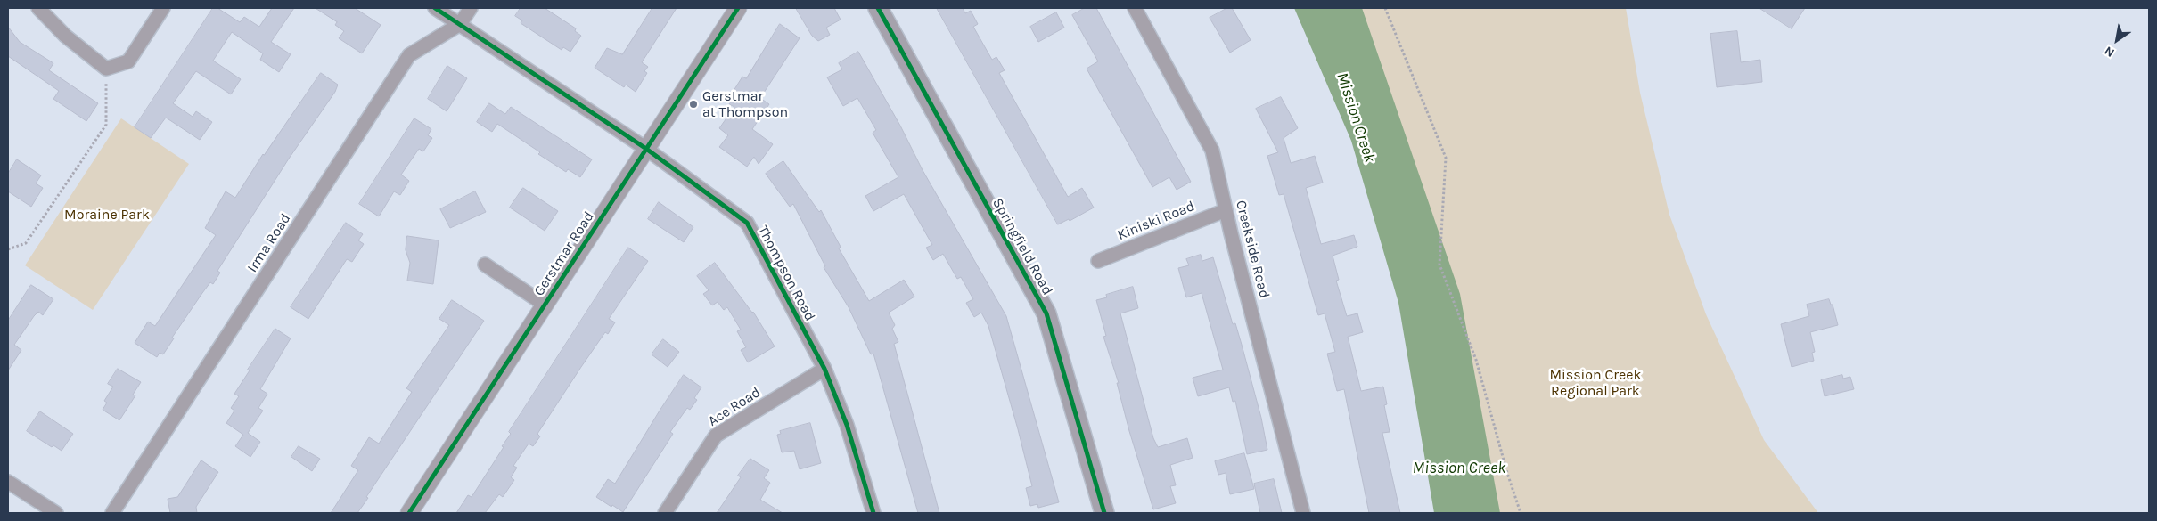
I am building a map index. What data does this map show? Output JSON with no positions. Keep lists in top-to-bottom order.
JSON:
{
  "streets": {
    "main road": ["Springfield Road"],
    "street": [
      "Kiniski Road",
      "Irma Road",
      "Creekside Road",
      "Gerstmar Road",
      "Thompson Road",
      "Ace Road"
    ]
  },
  "crossings": [
    ["Kiniski Road", "Creekside Road"],
    ["Irma Road", "Thompson Road"],
    ["Gerstmar Road", "Thompson Road"],
    ["Thompson Road", "Ace Road"]
  ],
  "water": ["Mission Creek"],
  "parks": ["Moraine Park", "Mission Creek Regional Park"],
  "places": ["Gerstmar at Thompson"],
  "north": "bottom left"
}
